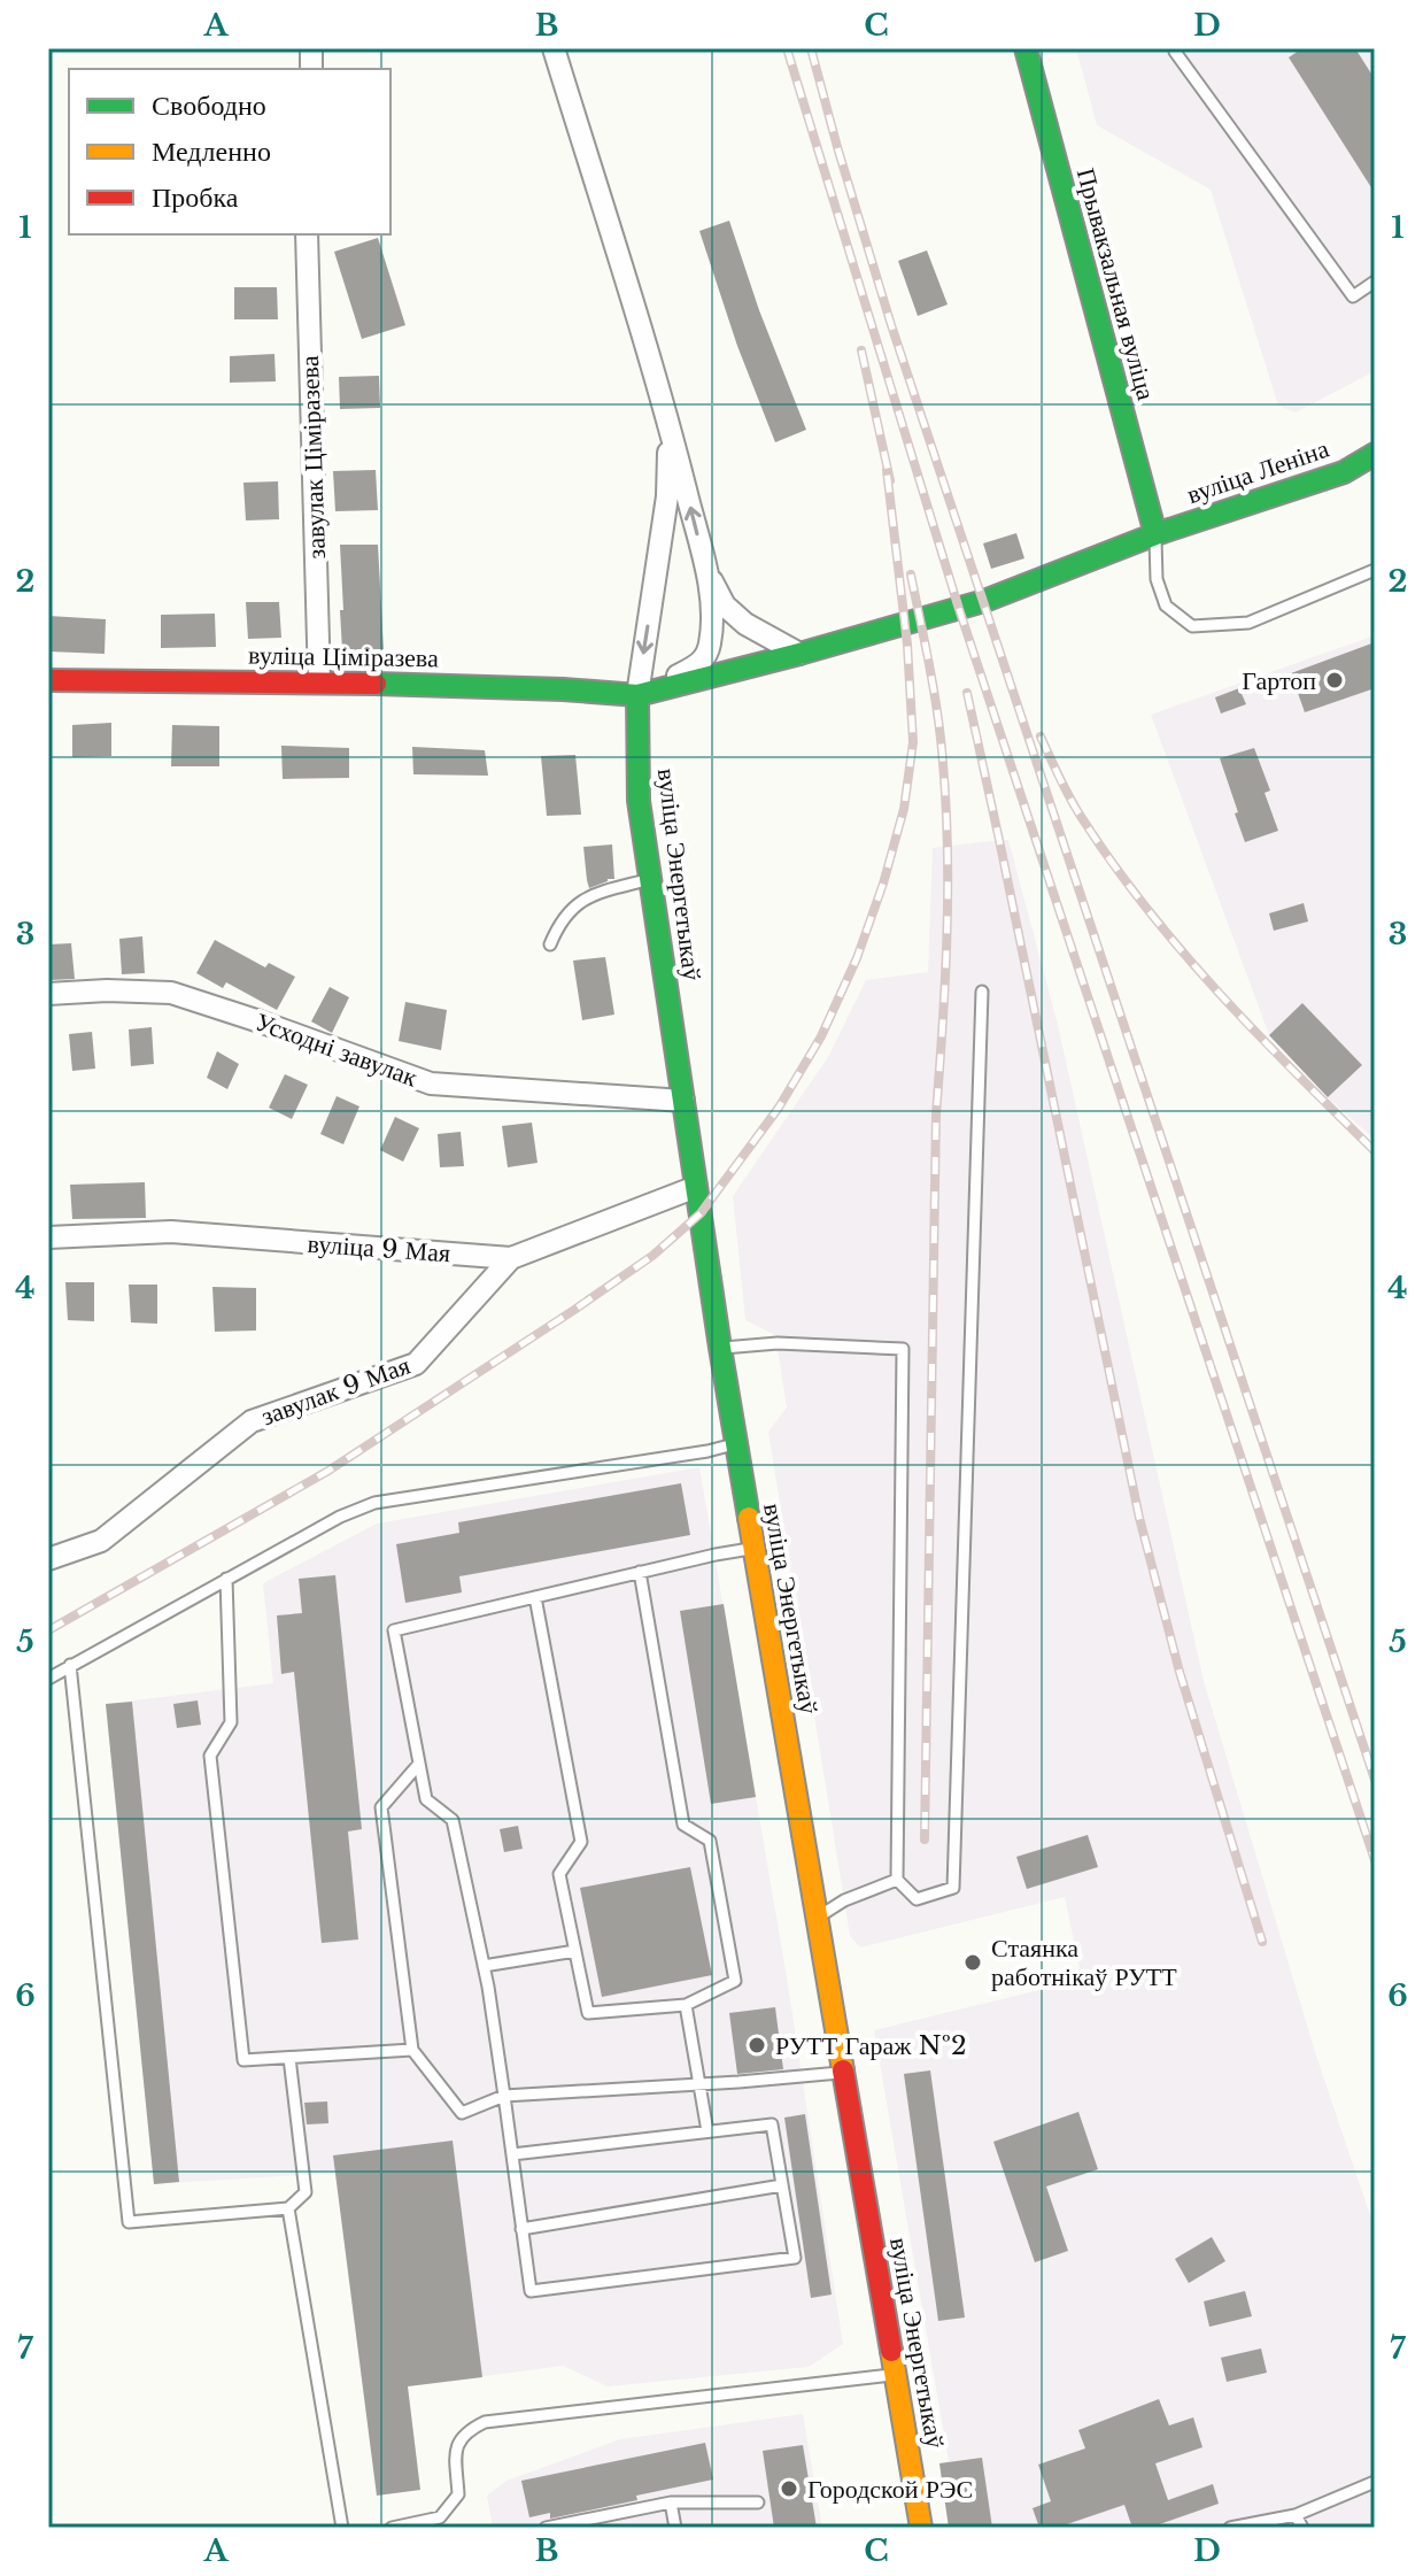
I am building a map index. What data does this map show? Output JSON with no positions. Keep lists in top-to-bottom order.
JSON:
{
  "streets": {
    "main road": [
      "Прывакзальная вуліца",
      "вуліца Леніна",
      "вуліца Ціміразева",
      "вуліца Энергетыкаў"
    ],
    "street": [
      "завулак Ціміразева",
      "Усходні завулак",
      "вуліца 9 Мая",
      "завулак 9 Мая"
    ]
  },
  "crossings": [
    ["Прывакзальная вуліца", "вуліца Леніна"],
    ["завулак Ціміразева", "вуліца Ціміразева"],
    ["вуліца Леніна", "вуліца Ціміразева"],
    ["вуліца Ціміразева", "вуліца Энергетыкаў"],
    ["вуліца Энергетыкаў", "Усходні завулак"],
    ["вуліца Энергетыкаў", "вуліца 9 Мая"],
    ["вуліца 9 Мая", "завулак 9 Мая"]
  ],
  "places": [
    "Гартоп",
    "Стаянка работнікаў РУТТ",
    "РУТТ Гараж №2",
    "Городской РЭС"
  ],
  "legend": ["Свободно", "Медленно", "Пробка"],
  "grid": {
    "columns": [
      "A",
      "B",
      "C",
      "D"
    ],
    "rows": [
      "1",
      "2",
      "3",
      "4",
      "5",
      "6",
      "7"
    ]
  }
}
